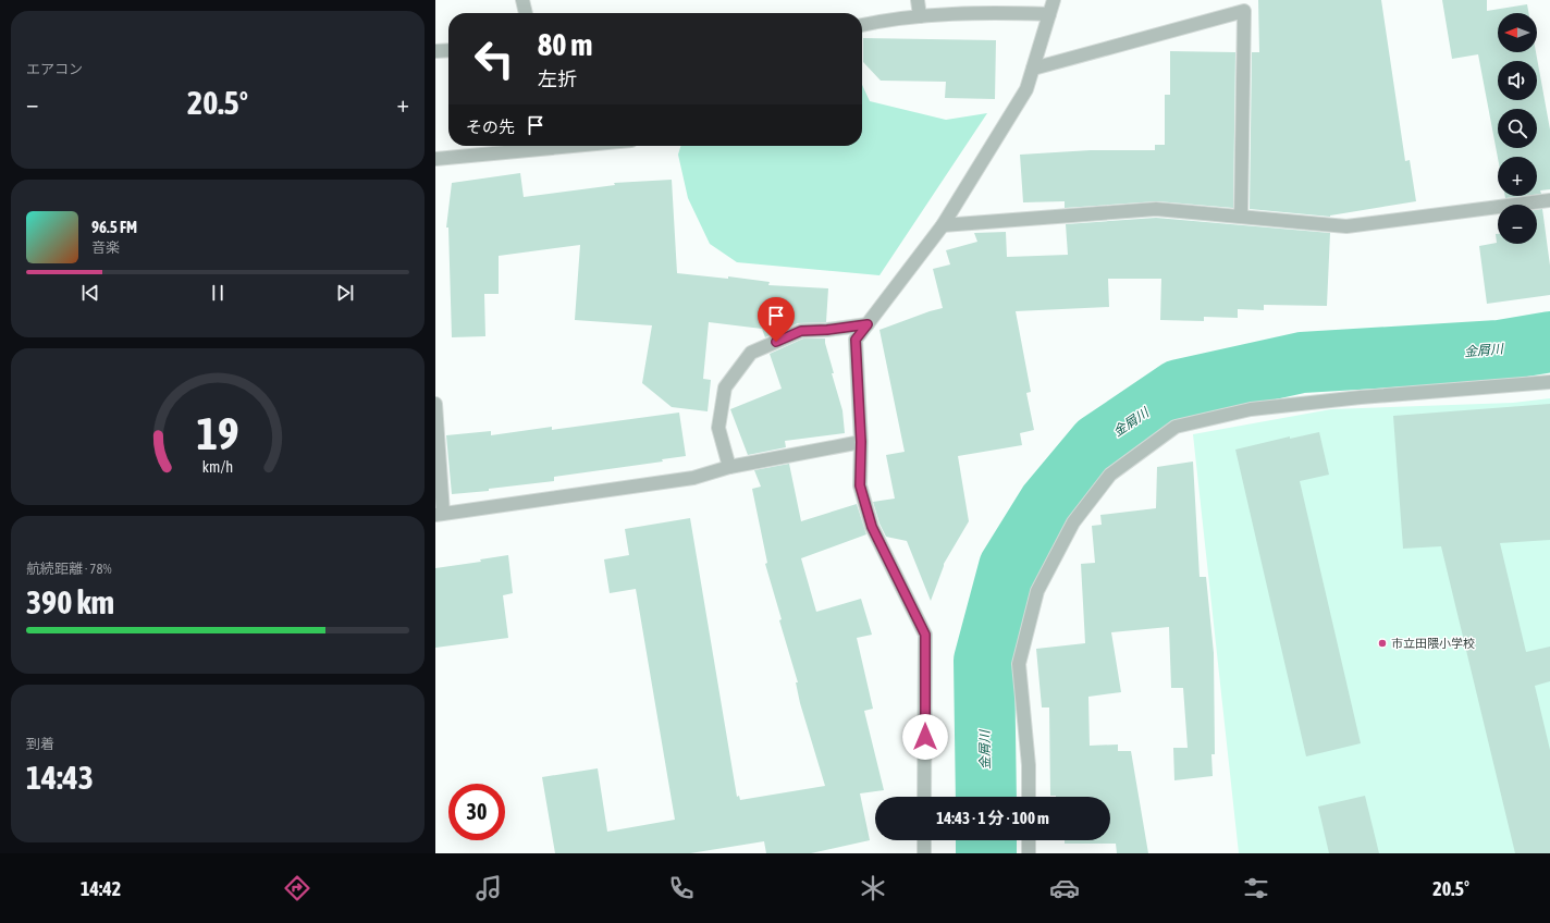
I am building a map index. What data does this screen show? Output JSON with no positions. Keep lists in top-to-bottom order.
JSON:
{
  "water": ["金屑川"],
  "places": ["市立田隈小学校"],
  "north": "left",
  "page": {
    "tile": [
      "エアコン",
      ["航続距離 · 78%", "390 km"],
      ["到着", "14:43"]
    ],
    "map_buttons": ["+", "−"],
    "turn": ["80 m", "左折"],
    "heat": ["−", "20.5°", "+"],
    "then": "その先",
    "song": ["96.5 FM", "音楽"],
    "limit": "30",
    "trip": "14:43 · 1 分 · 100 m",
    "tabs": ["14:42", "20.5°"],
    "gauge": ["19", "km/h"]
  }
}
